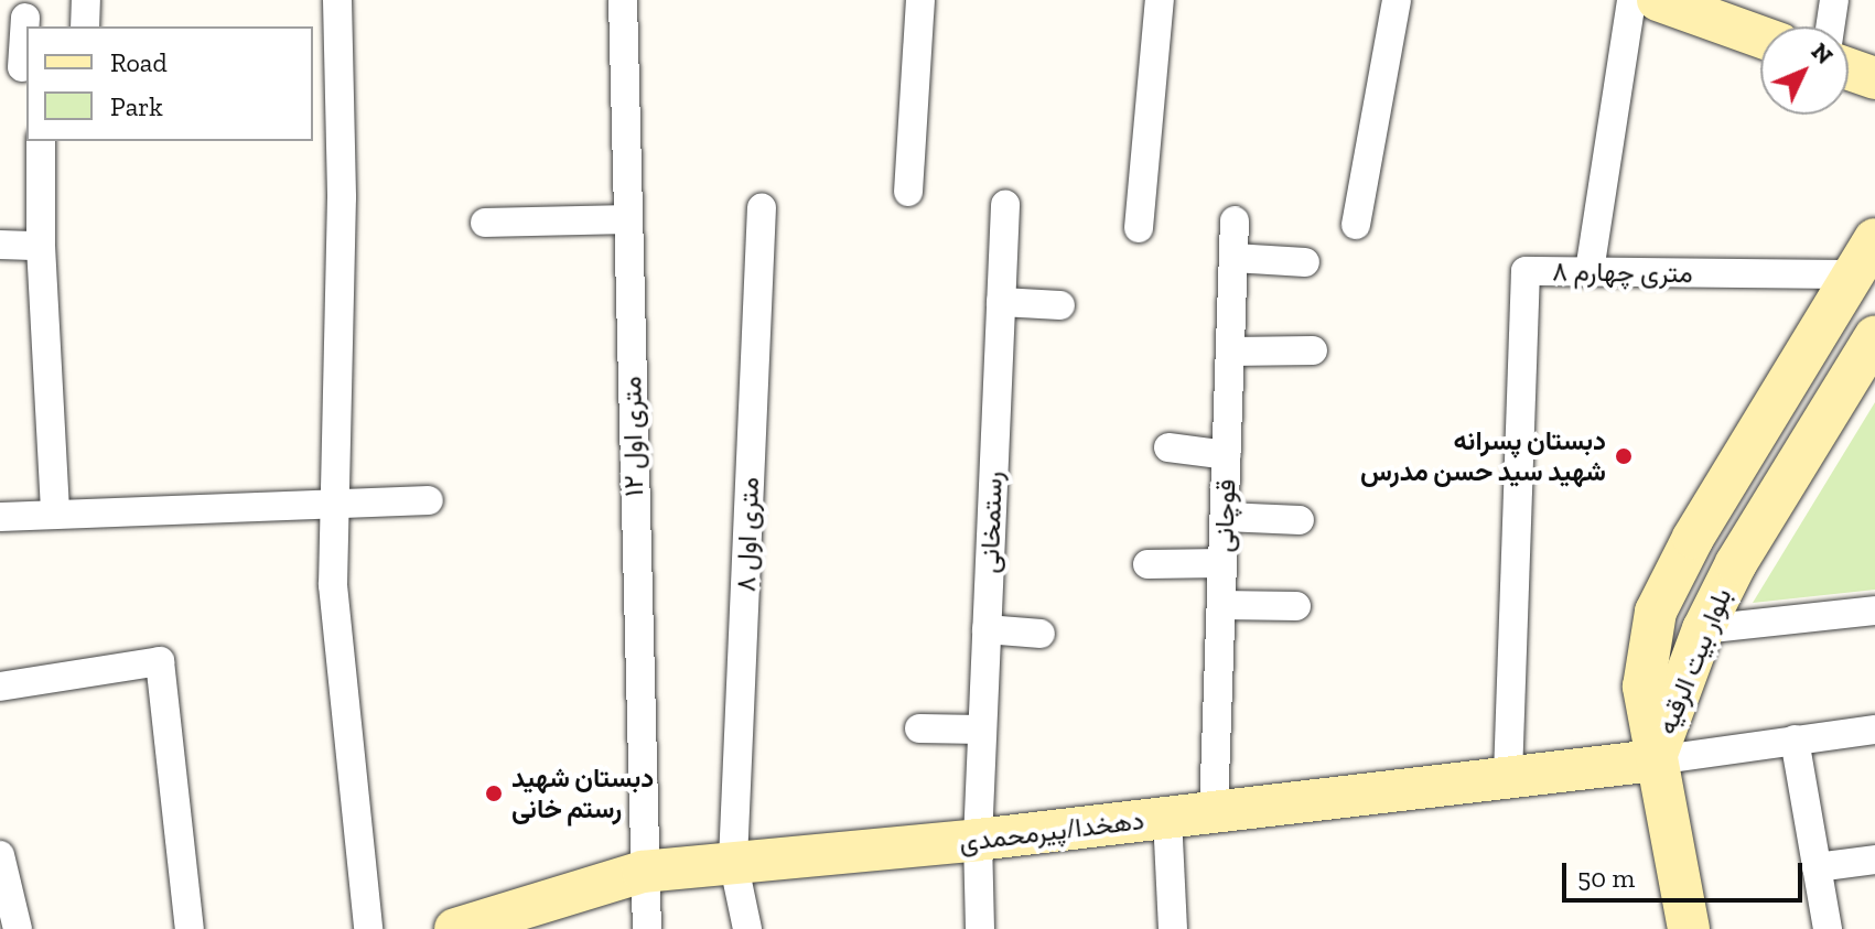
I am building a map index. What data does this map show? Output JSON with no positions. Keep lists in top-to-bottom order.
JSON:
{
  "streets": {
    "main road": ["بلوار بیت الرقیه", "دهخدا/پیرمحمدی"],
    "street": [
      "۸ متری چهارم",
      "۱۲ متری اول",
      "قوچانی",
      "رستمخانی",
      "۸ متری اول"
    ]
  },
  "crossings": [
    ["۸ متری چهارم", "بلوار بیت الرقیه"],
    ["۸ متری چهارم", "دهخدا/پیرمحمدی"],
    ["۱۲ متری اول", "دهخدا/پیرمحمدی"],
    ["قوچانی", "دهخدا/پیرمحمدی"],
    ["رستمخانی", "دهخدا/پیرمحمدی"],
    ["۸ متری اول", "دهخدا/پیرمحمدی"],
    ["بلوار بیت الرقیه", "دهخدا/پیرمحمدی"]
  ],
  "places": ["دبستان پسرانه شهید سید حسن مدرس", "دبستان شهید رستم خانی"],
  "legend": ["Road", "Park"],
  "scale_bar": "50 m",
  "north": "top right"
}
